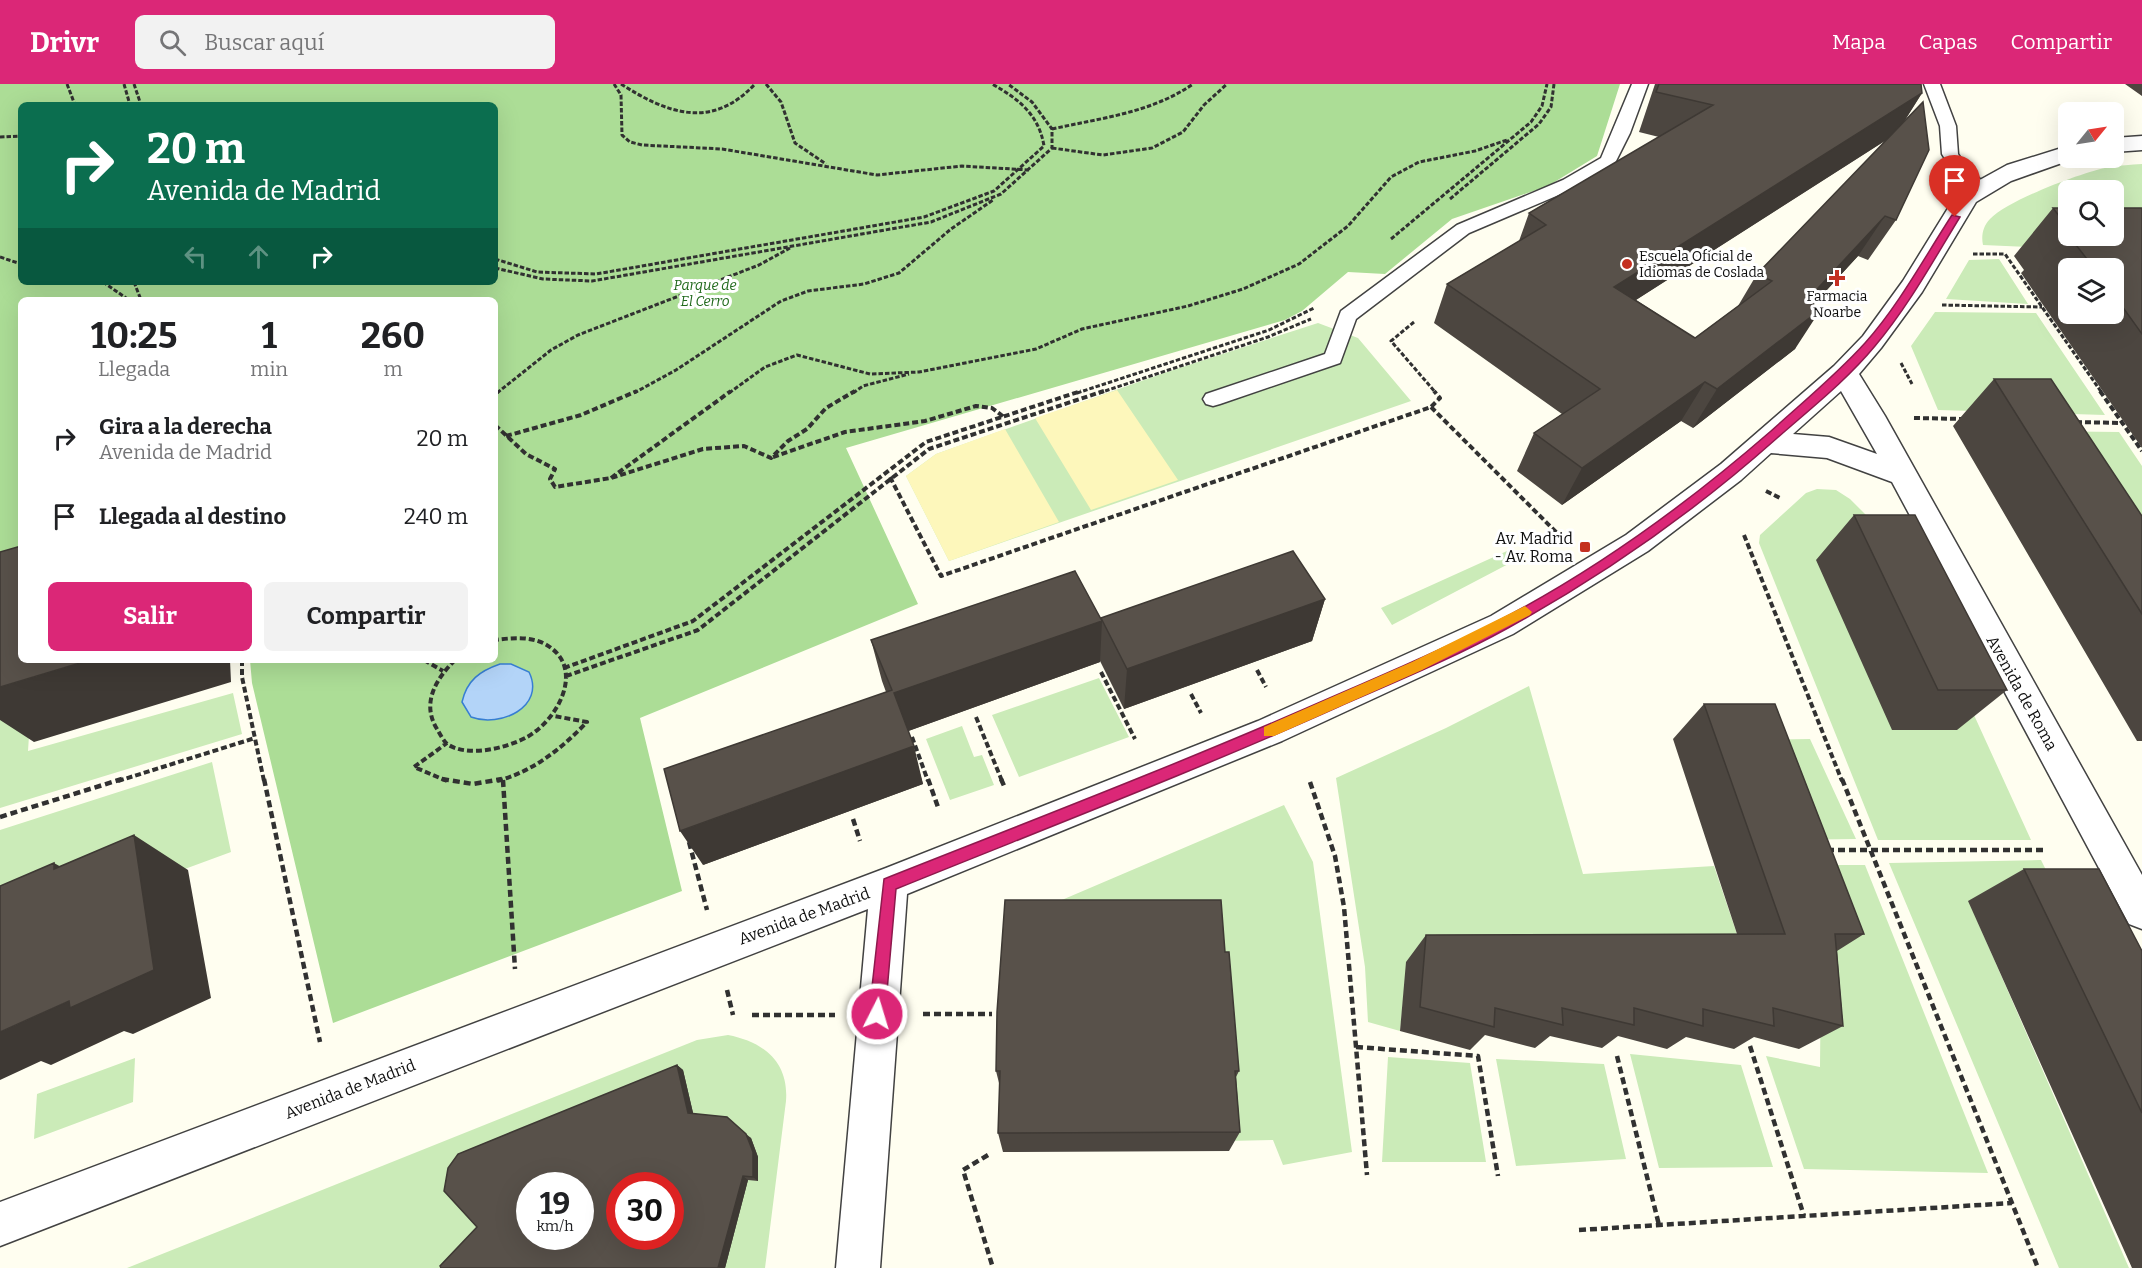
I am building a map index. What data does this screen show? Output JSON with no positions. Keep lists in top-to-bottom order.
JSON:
{
  "streets": {
    "street": ["Avenida de Roma", "Avenida de Madrid"]
  },
  "crossings": [
    ["Avenida de Roma", "Avenida de Madrid"]
  ],
  "parks": ["Parque de El Cerro"],
  "places": {
    "other": ["Escuela Oficial de Idiomas de Coslada"],
    "health": ["Farmacia Noarbe"],
    "transit": ["Av. Madrid - Av. Roma"]
  },
  "north": "top right",
  "page": {
    "header": "Drivr",
    "search": "Buscar aquí",
    "nav": ["Mapa", "Capas", "Compartir"],
    "turn": ["20 m", "Avenida de Madrid"],
    "eta": [
      "10:25",
      "Llegada",
      "1",
      "min",
      "260",
      "m"
    ],
    "list": [
      {
        "name": "Gira a la derecha",
        "note": "Avenida de Madrid",
        "value": "20 m"
      },
      {
        "name": "Llegada al destino",
        "value": "240 m"
      }
    ],
    "buttons": ["Salir", "Compartir"],
    "speed": "19 km/h",
    "limit": "30"
  }
}
